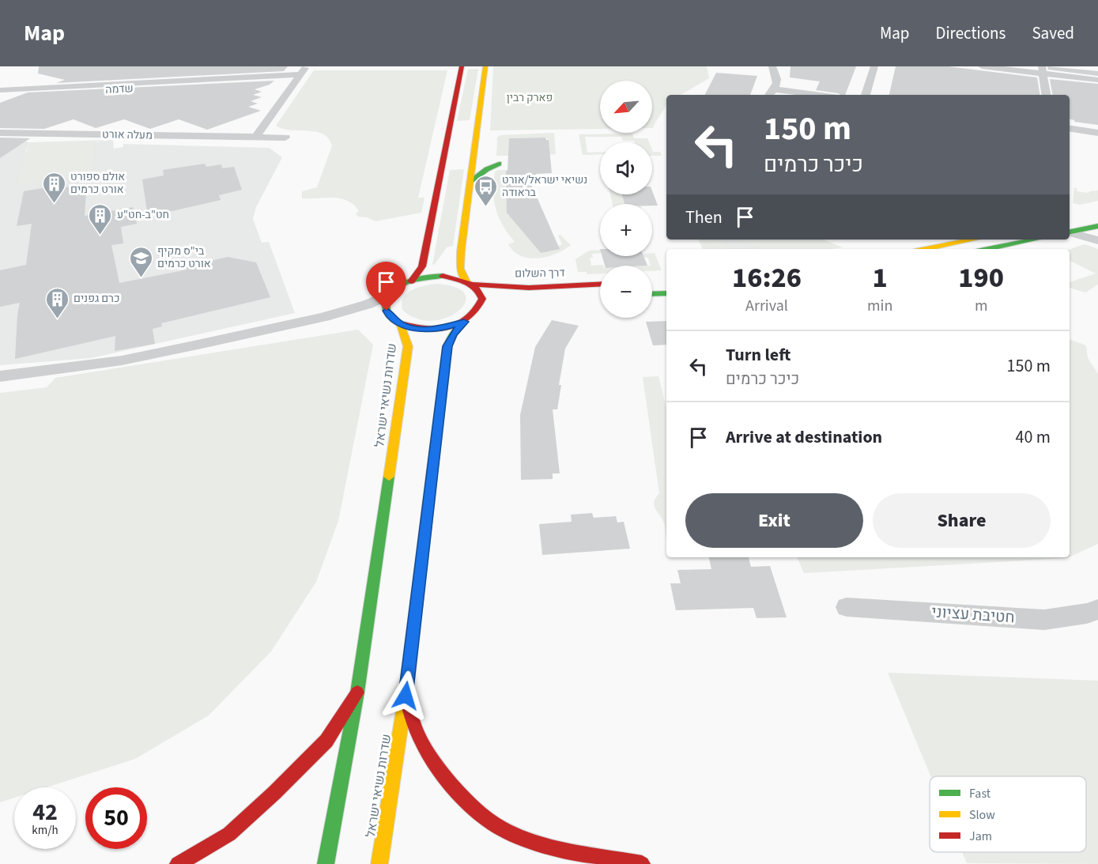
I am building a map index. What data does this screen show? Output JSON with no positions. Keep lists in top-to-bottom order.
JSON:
{
  "streets": {
    "main road": ["דרך השלום", "שדרות נשיאי ישראל"],
    "street": ["שדמה", "מעלה אורט", "חטיבת עציוני"]
  },
  "parks": ["פארק רבין"],
  "places": {
    "building": ["אולם ספורט אורט כרמים", "חט\"ב-חט\"ע", "כרם גפנים"],
    "bus stop": ["נשיאי ישראל/אורט בראודה"],
    "school or university": ["בי\"ס מקיף אורט כרמים"]
  },
  "legend": ["Fast", "Slow", "Jam"],
  "north": "bottom left",
  "page": {
    "header": "Map",
    "nav": ["Map", "Directions", "Saved"],
    "map_buttons": ["+", "−"],
    "turn": ["150 m", "כיכר כרמים"],
    "then": "Then",
    "eta": [
      "16:26",
      "Arrival",
      "1",
      "min",
      "190",
      "m"
    ],
    "list": [
      {
        "name": "Turn left",
        "note": "כיכר כרמים",
        "value": "150 m"
      },
      {
        "name": "Arrive at destination",
        "value": "40 m"
      }
    ],
    "buttons": ["Exit", "Share"],
    "speed": "42 km/h",
    "limit": "50"
  }
}
